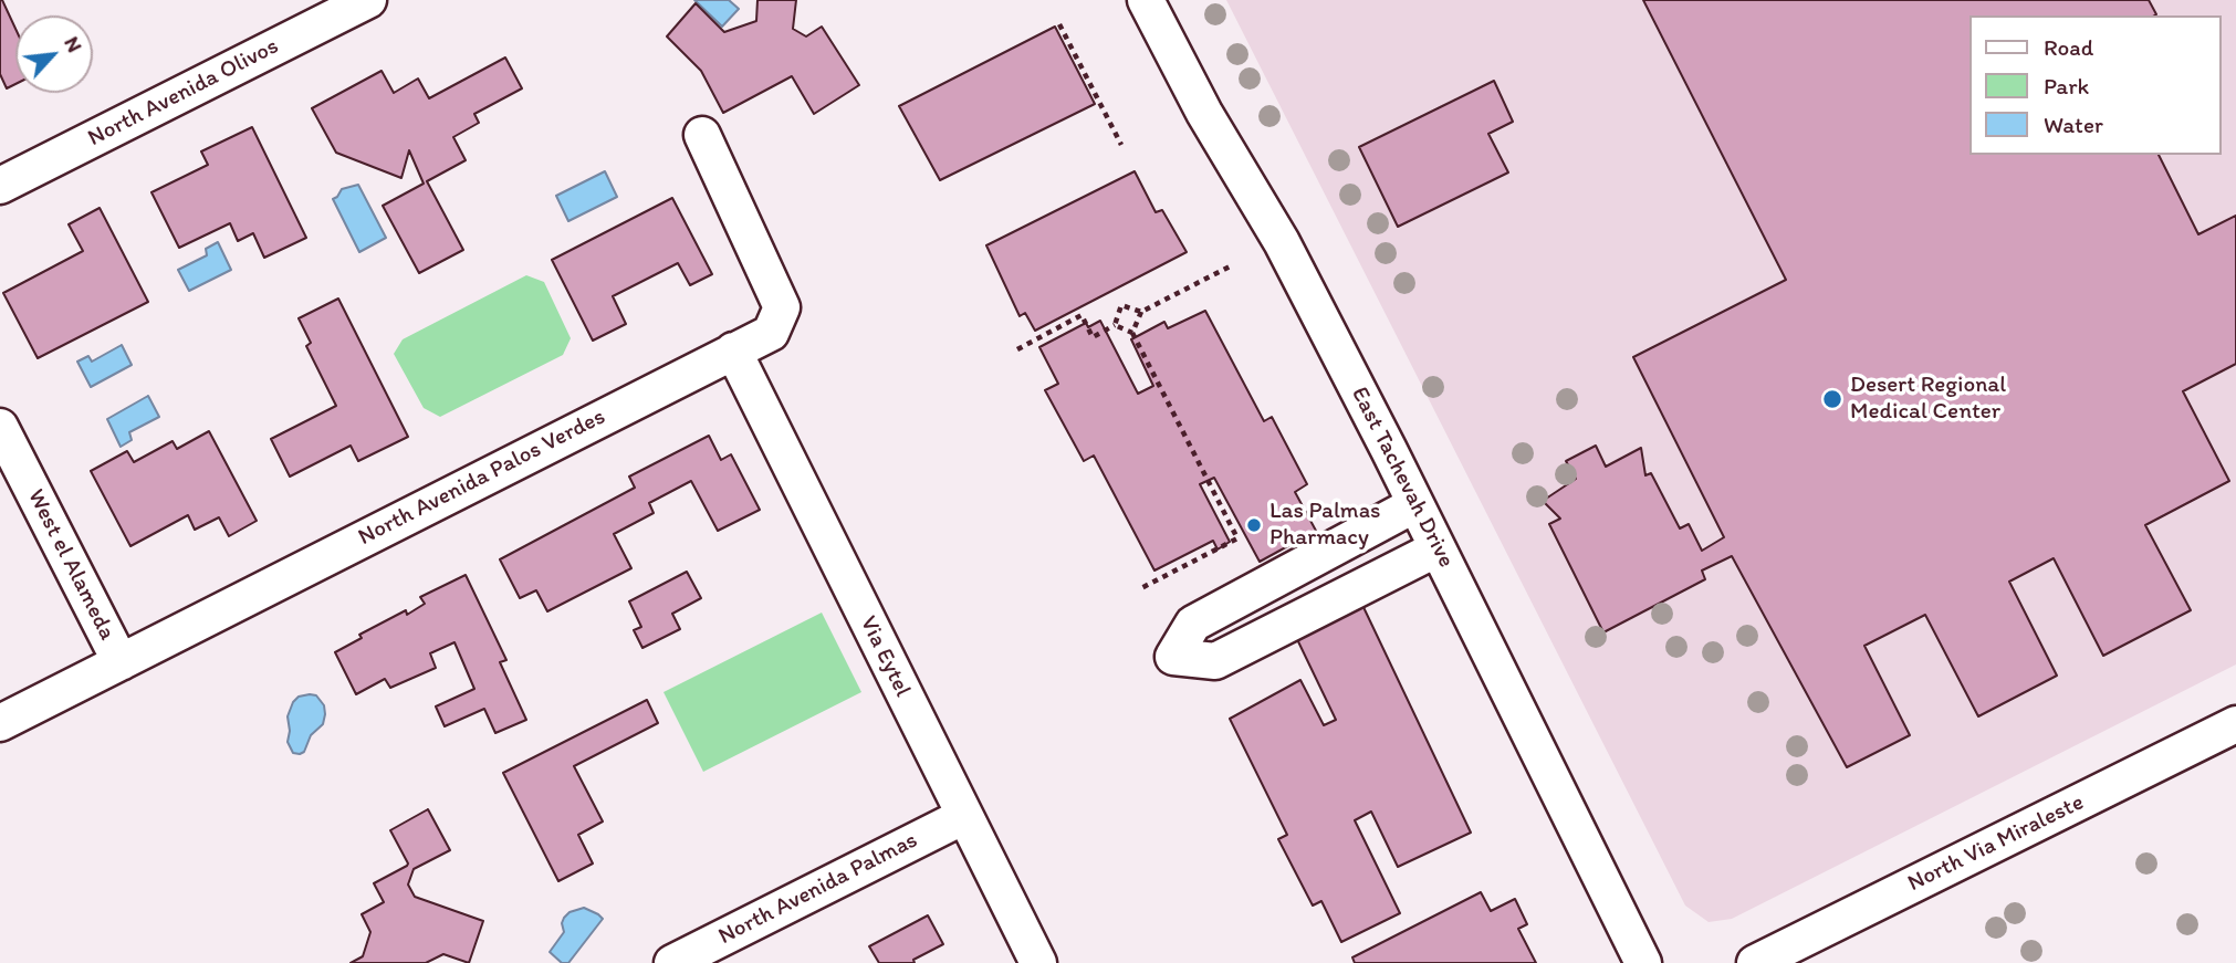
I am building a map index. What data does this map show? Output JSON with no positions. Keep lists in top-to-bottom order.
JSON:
{
  "streets": {
    "street": [
      "North Avenida Olivos",
      "North Avenida Palos Verdes",
      "East Tachevah Drive",
      "West el Alameda",
      "Via Eytel",
      "North Via Miraleste",
      "North Avenida Palmas"
    ]
  },
  "crossings": [
    ["North Avenida Palos Verdes", "West el Alameda"],
    ["North Avenida Palos Verdes", "Via Eytel"],
    ["Via Eytel", "North Avenida Palmas"]
  ],
  "places": ["Desert Regional Medical Center", "Las Palmas Pharmacy"],
  "legend": ["Road", "Park", "Water"],
  "north": "top right"
}
